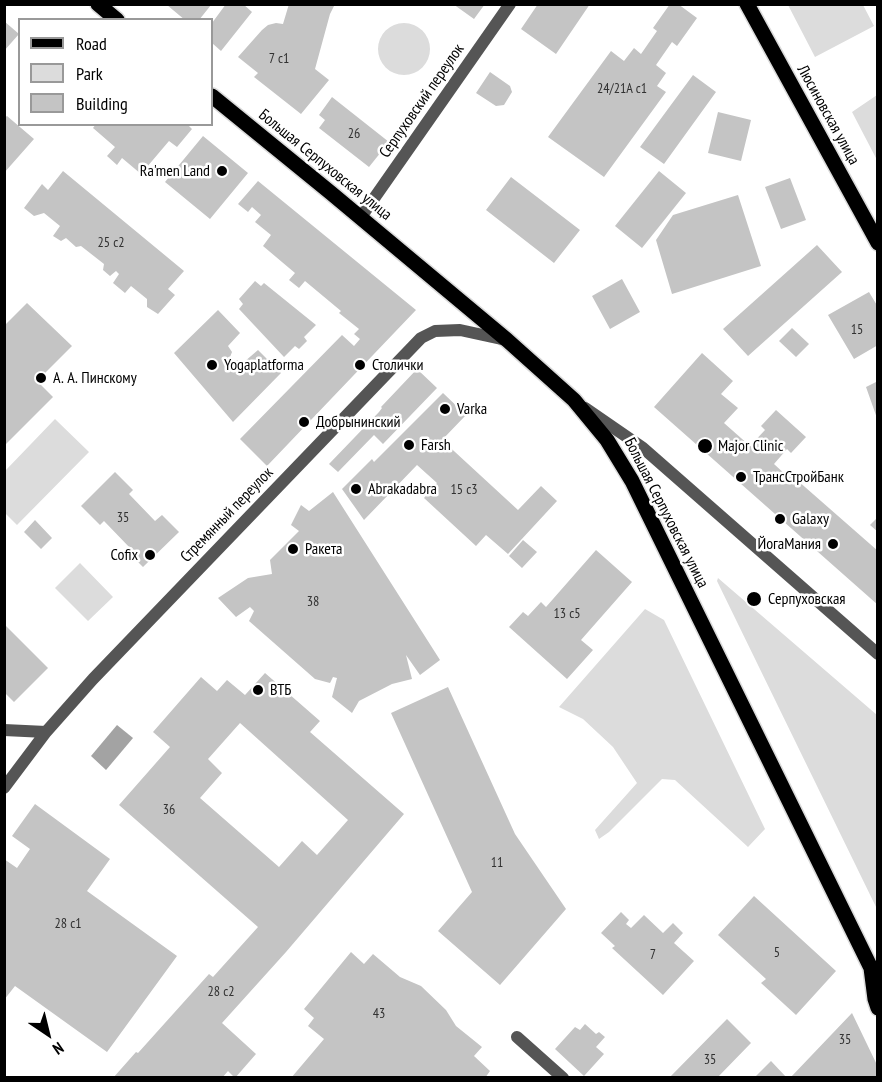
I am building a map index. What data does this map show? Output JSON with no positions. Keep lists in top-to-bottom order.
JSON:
{
  "streets": {
    "main road": ["Люсиновская улица", "Большая Серпуховская улица"],
    "street": ["Серпуховский переулок", "Стремянный переулок"]
  },
  "crossings": [
    ["Серпуховский переулок", "Большая Серпуховская улица"],
    ["Большая Серпуховская улица", "Стремянный переулок"]
  ],
  "places": [
    "Ra'men Land",
    "Yogaplatforma",
    "Столички",
    "А. А. Пинскому",
    "Varka",
    "Добрынинский",
    "Farsh",
    "Major Clinic",
    "ТрансСтройБанк",
    "Abrakadabra",
    "Galaxy",
    "ЙогаМания",
    "Ракета",
    "Cofix",
    "Серпуховская",
    "ВТБ"
  ],
  "house_numbers": [
    "7 с1",
    "24/21А с1",
    "26",
    "25 с2",
    "15",
    "15 с3",
    "35",
    "38",
    "13 с5",
    "36",
    "11",
    "28 с1",
    "5",
    "7",
    "28 с2",
    "43",
    "35",
    "35"
  ],
  "legend": ["Road", "Park", "Building"],
  "north": "bottom right"
}
